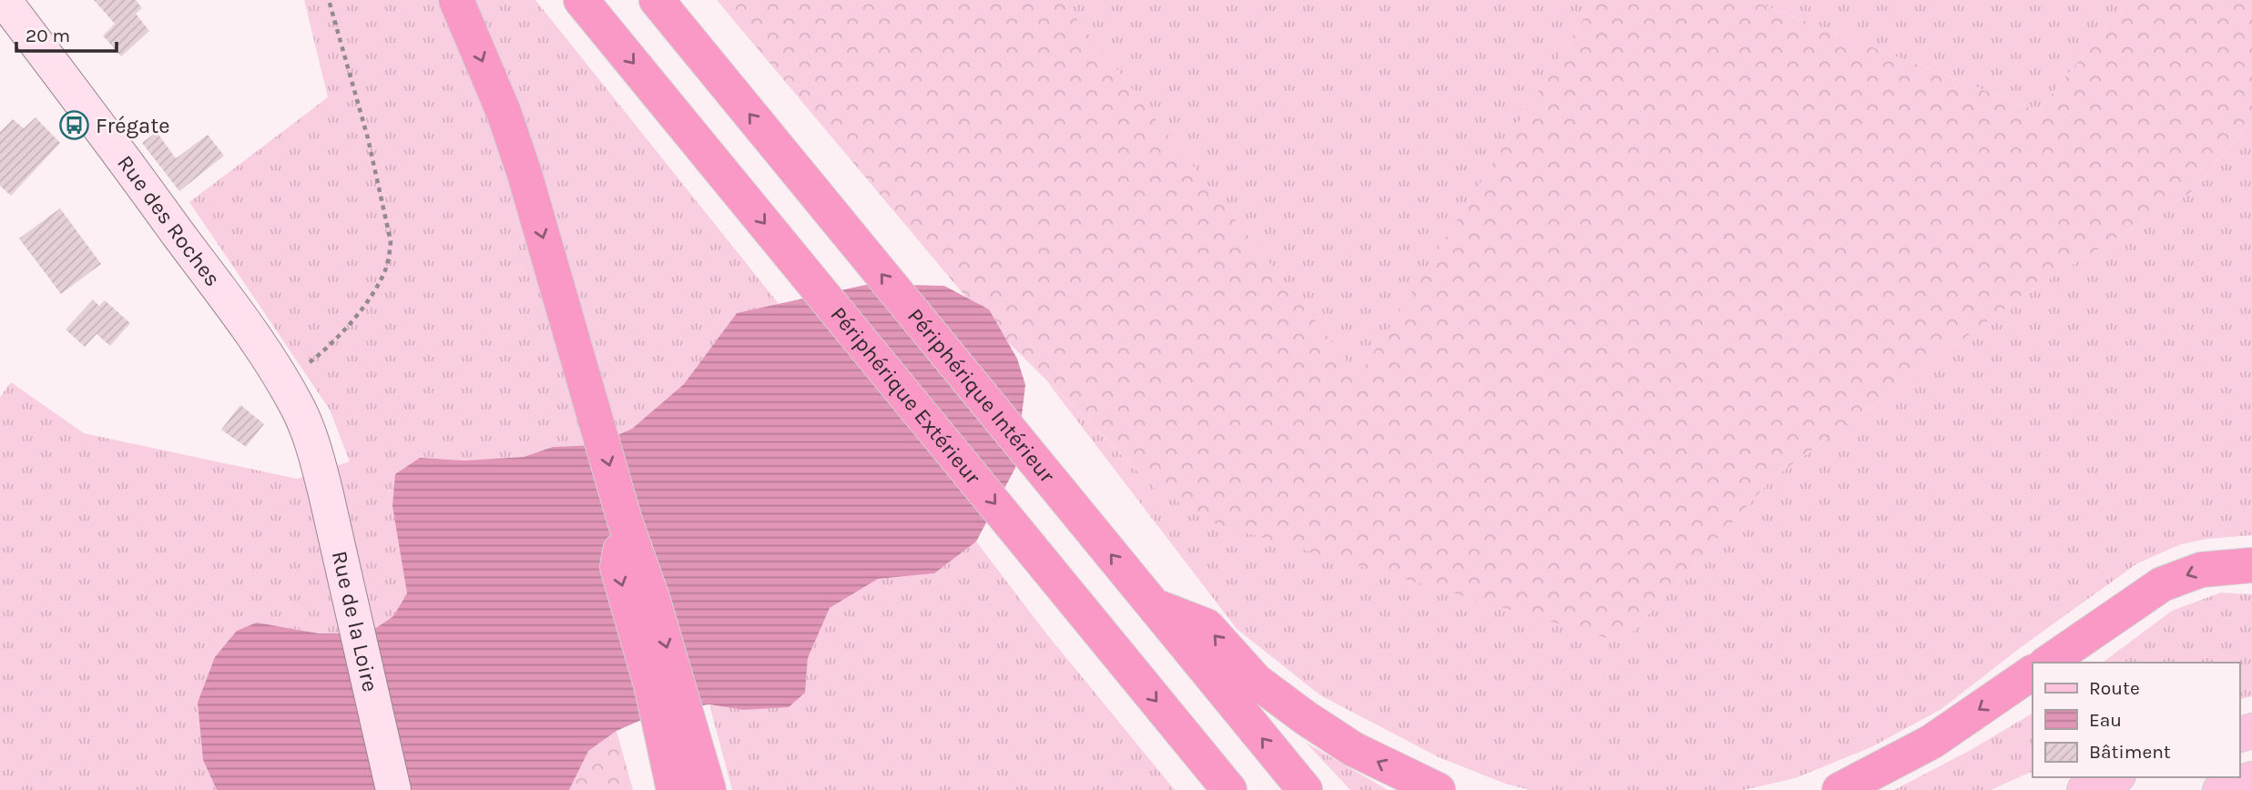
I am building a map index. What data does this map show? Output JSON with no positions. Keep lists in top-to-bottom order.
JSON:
{
  "streets": {
    "highway": ["Périphérique Extérieur", "Périphérique Intérieur"],
    "street": ["Rue des Roches", "Rue de la Loire"]
  },
  "crossings": [
    ["Rue des Roches", "Rue de la Loire"]
  ],
  "places": {
    "bus stop": ["Frégate"]
  },
  "legend": ["Route", "Eau", "Bâtiment"],
  "scale_bar": "20 m"
}
